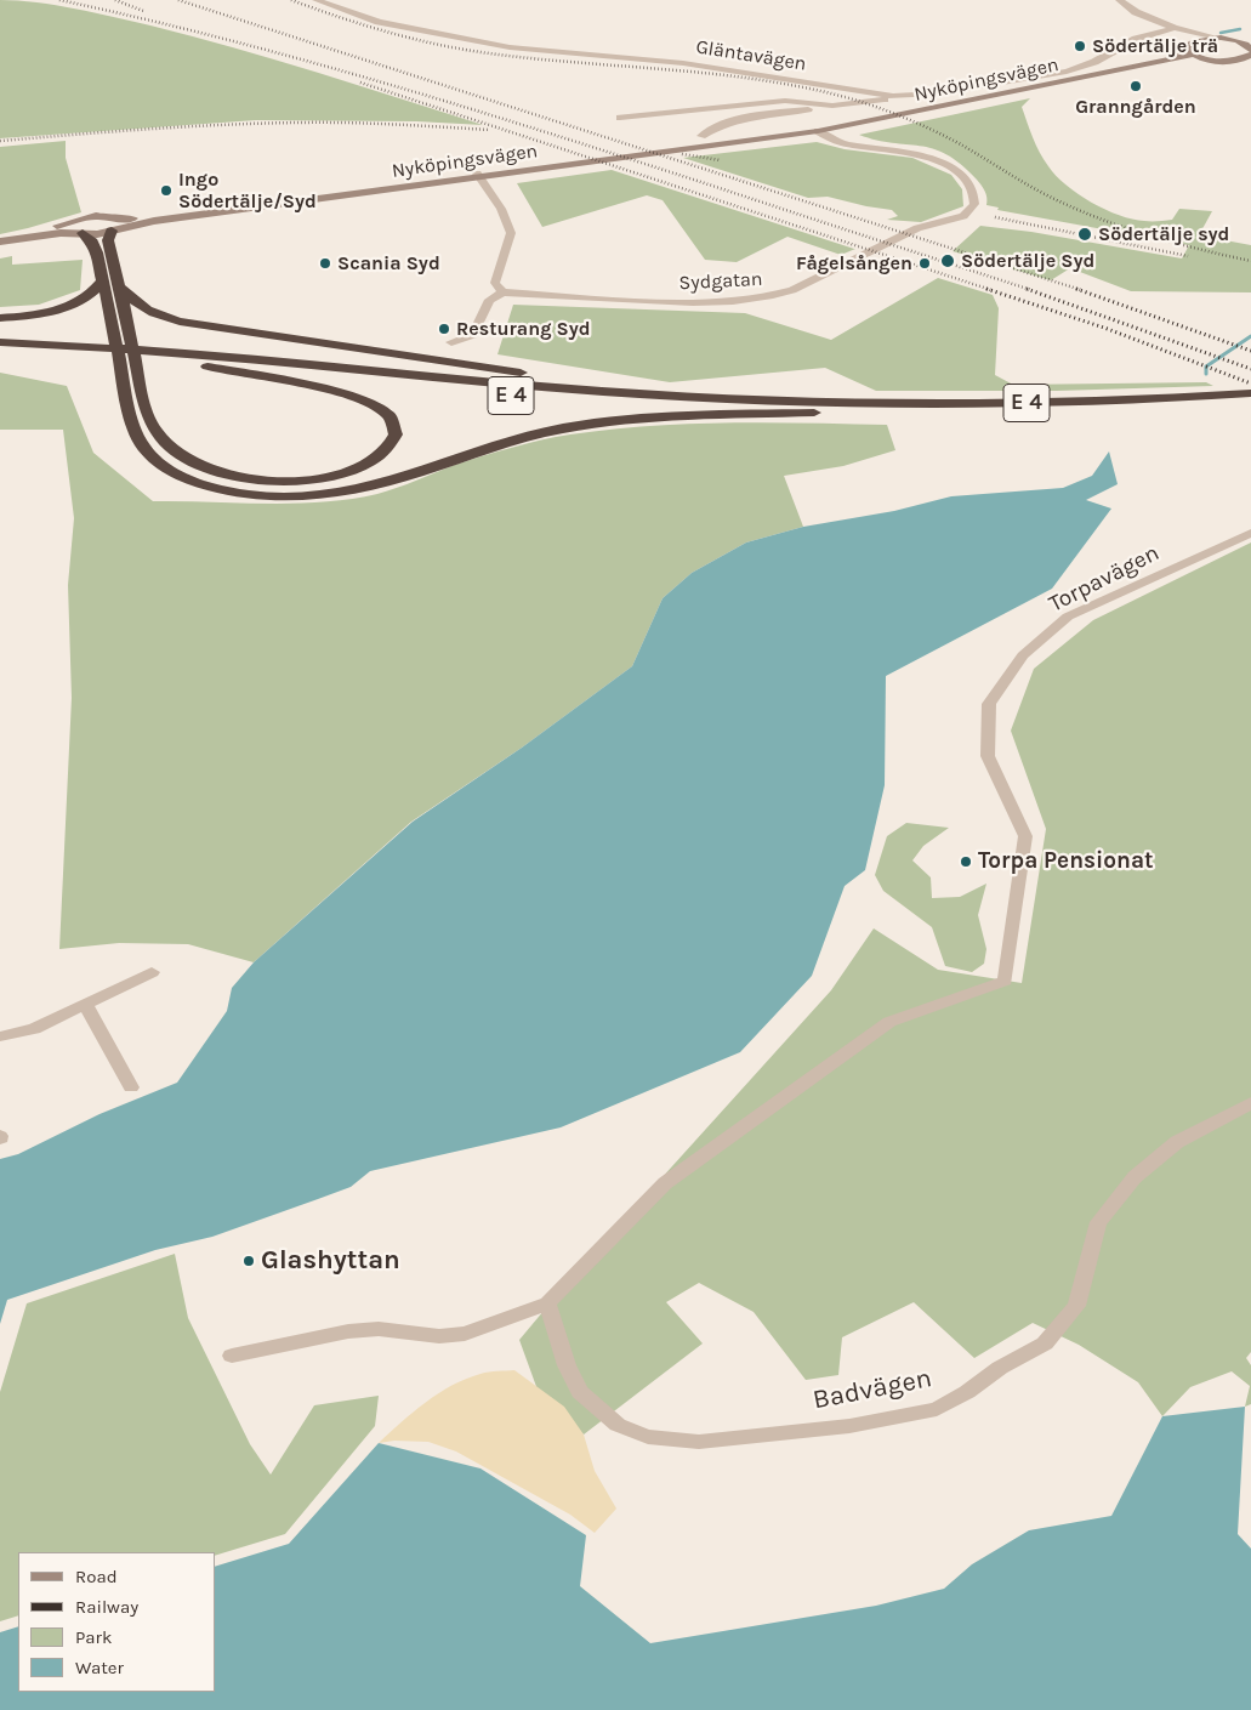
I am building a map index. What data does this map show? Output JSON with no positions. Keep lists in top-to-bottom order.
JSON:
{
  "streets": {
    "highway": ["E 4"],
    "main road": ["Nyköpingsvägen"],
    "street": [
      "Gläntavägen",
      "Sydgatan",
      "Torpavägen",
      "Badvägen"
    ]
  },
  "crossings": [
    ["Nyköpingsvägen", "Sydgatan"],
    ["Torpavägen", "Badvägen"]
  ],
  "places": [
    "Södertälje trä",
    "Granngården",
    "Ingo Södertälje/Syd",
    "Södertälje syd",
    "Södertälje Syd",
    "Scania Syd",
    "Fågelsången",
    "Resturang Syd",
    "Torpa Pensionat",
    "Glashyttan"
  ],
  "legend": [
    "Road",
    "Railway",
    "Park",
    "Water"
  ]
}
